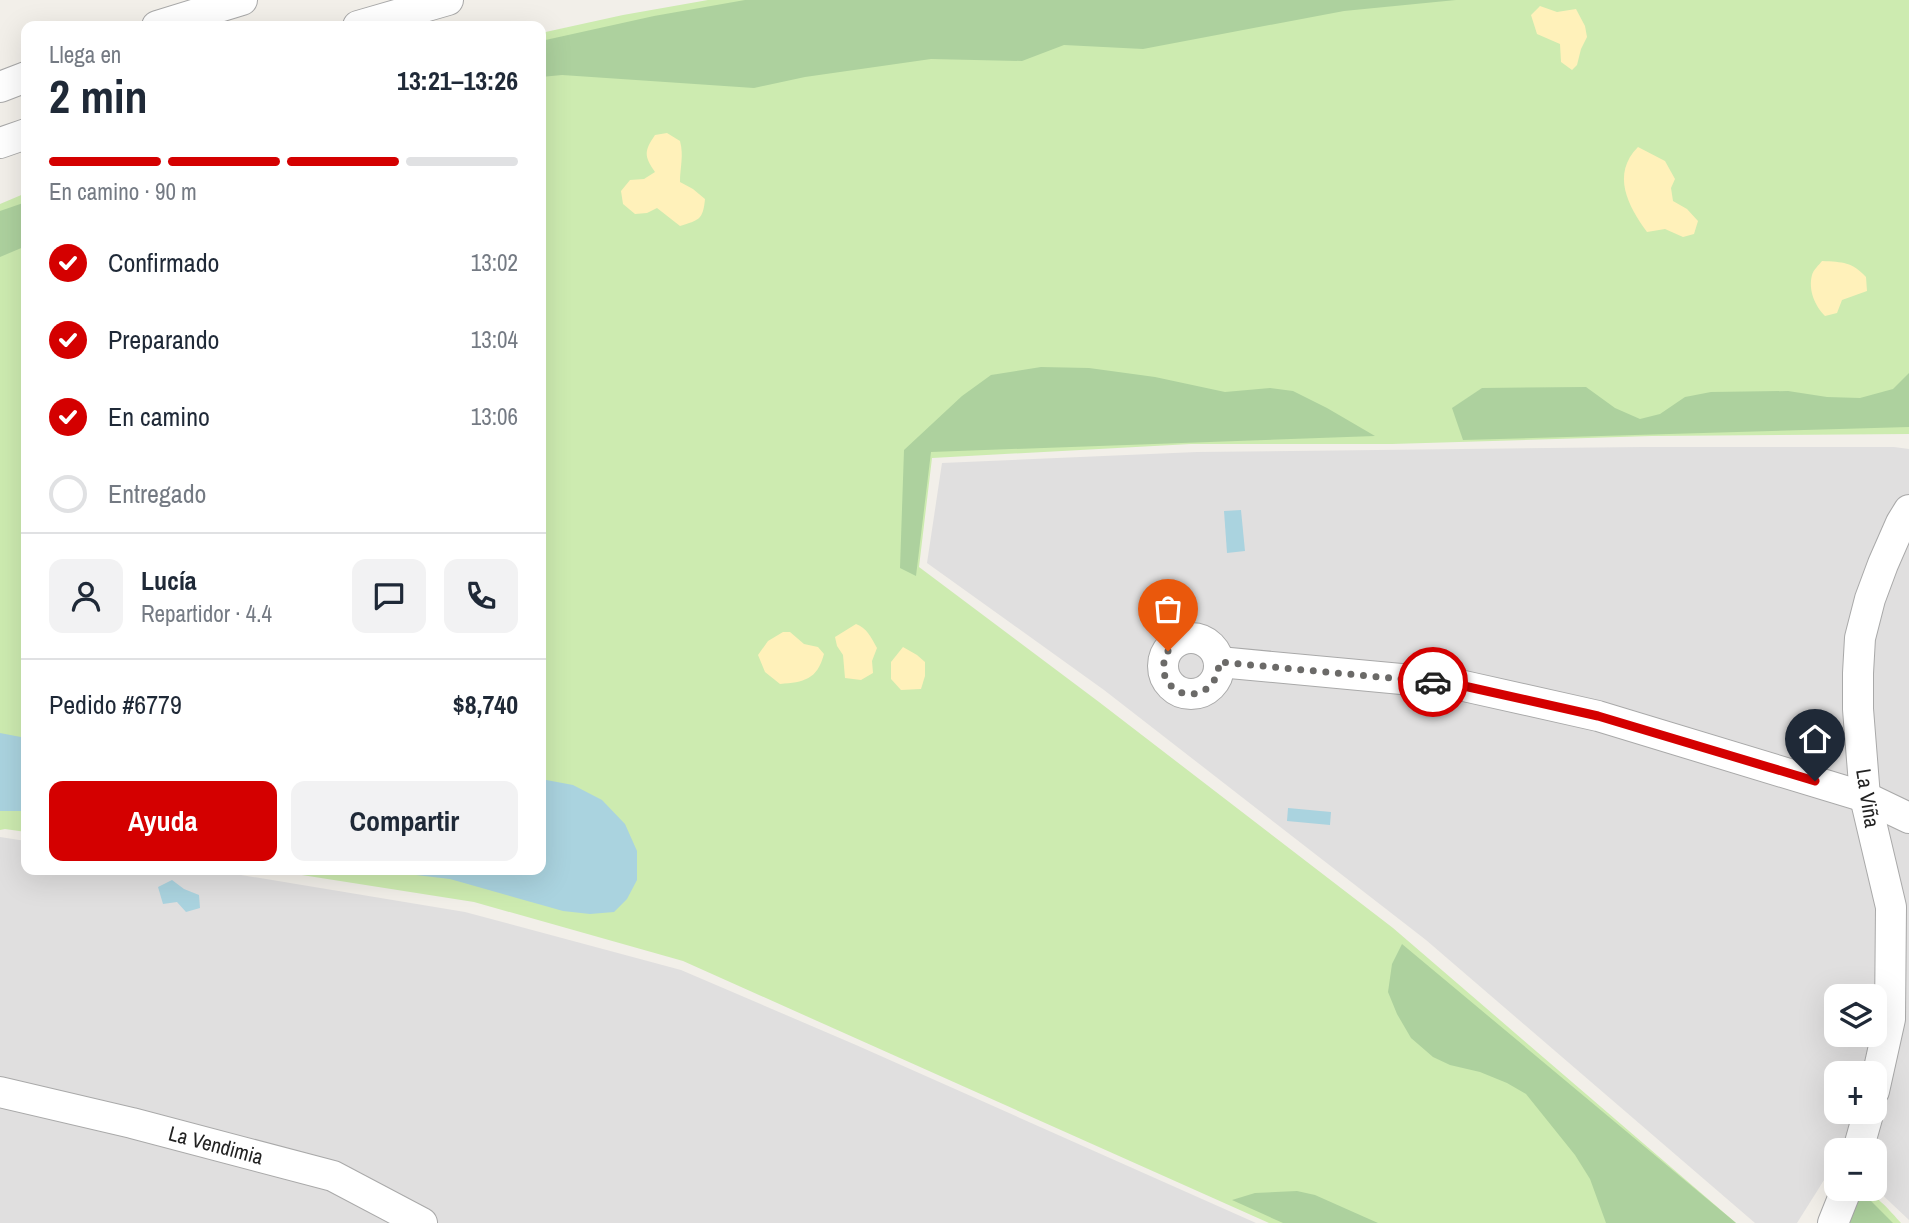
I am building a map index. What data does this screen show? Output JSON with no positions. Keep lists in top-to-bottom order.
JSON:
{
  "streets": {
    "street": ["La Viña", "La Vendimia"]
  },
  "page": {
    "heading": ["2 min", "Llega en", "13:21–13:26"],
    "panel": [
      "Lucía",
      "Repartidor · 4.4",
      "Pedido #6779",
      "$8,740"
    ],
    "bar": "En camino · 90 m",
    "list": [
      ["Confirmado", "13:02"],
      ["Preparando", "13:04"],
      ["En camino", "13:06"],
      "Entregado"
    ],
    "buttons": ["Ayuda", "Compartir"],
    "map_buttons": ["+", "−"]
  }
}
